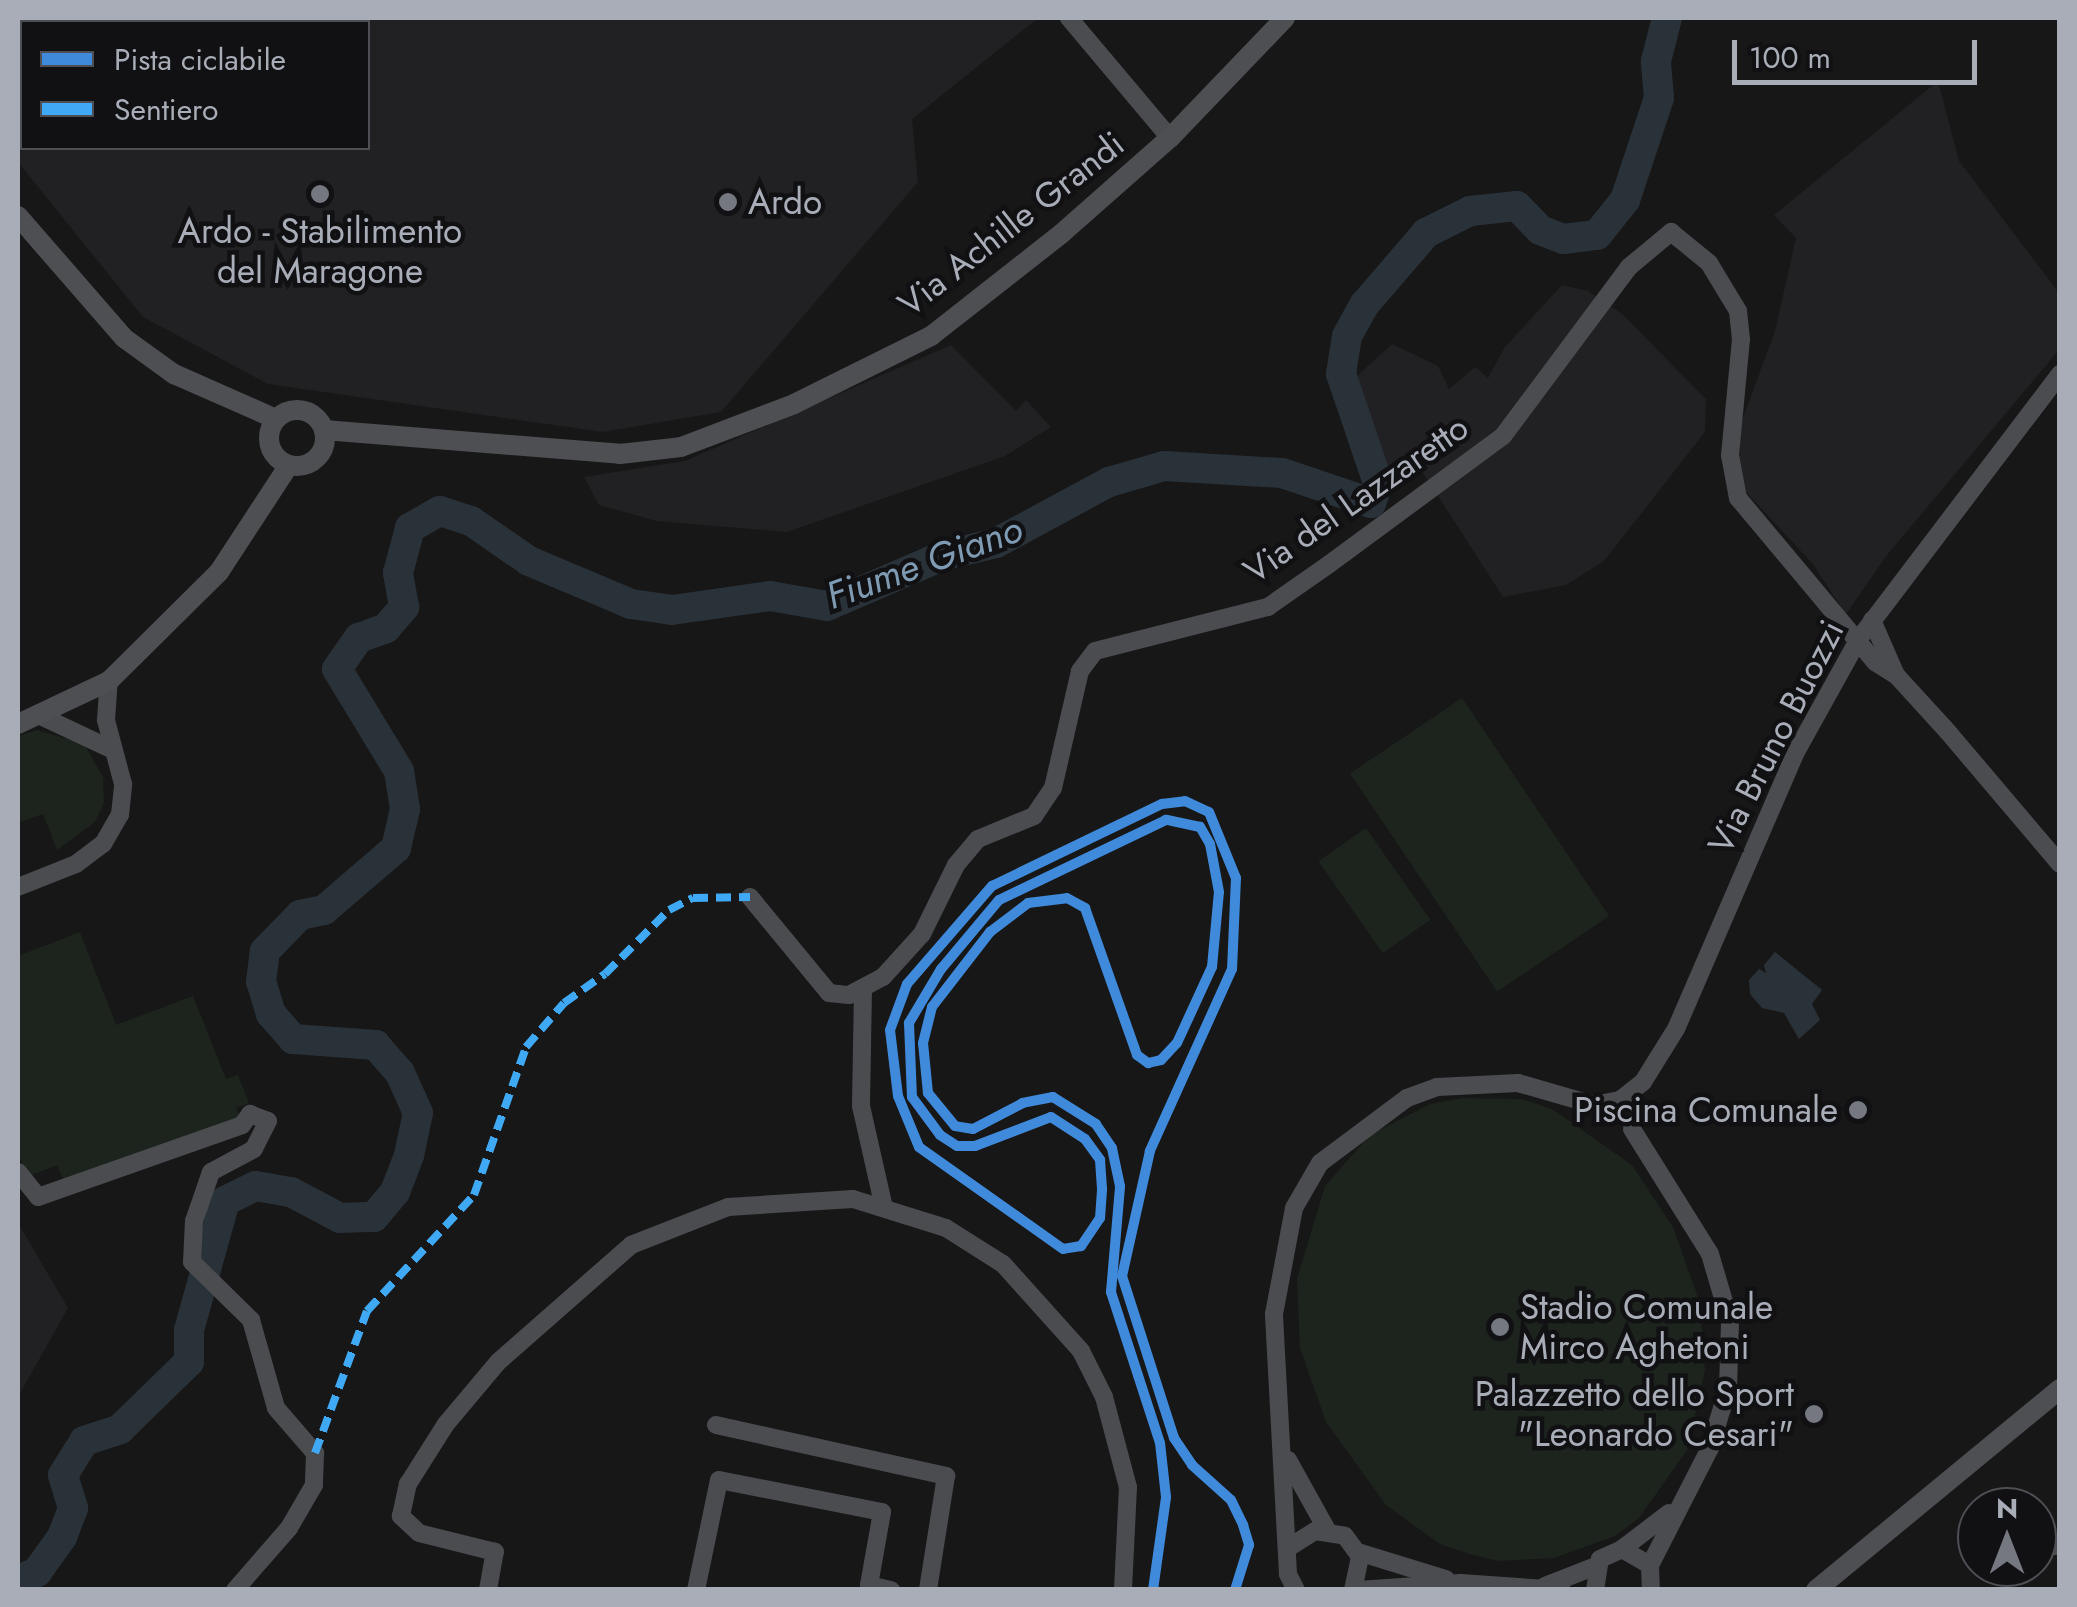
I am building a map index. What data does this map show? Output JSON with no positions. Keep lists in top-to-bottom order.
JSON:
{
  "streets": {
    "main road": ["Via Achille Grandi"],
    "street": ["Via del Lazzaretto", "Via Bruno Buozzi"]
  },
  "crossings": [
    ["Via del Lazzaretto", "Via Bruno Buozzi"]
  ],
  "water": ["Fiume Giano"],
  "places": [
    "Ardo - Stabilimento del Maragone",
    "Ardo",
    "Piscina Comunale",
    "Stadio Comunale Mirco Aghetoni",
    "Palazzetto dello Sport \"Leonardo Cesari\""
  ],
  "legend": ["Pista ciclabile", "Sentiero"],
  "scale_bar": "100 m",
  "north": "top"
}
